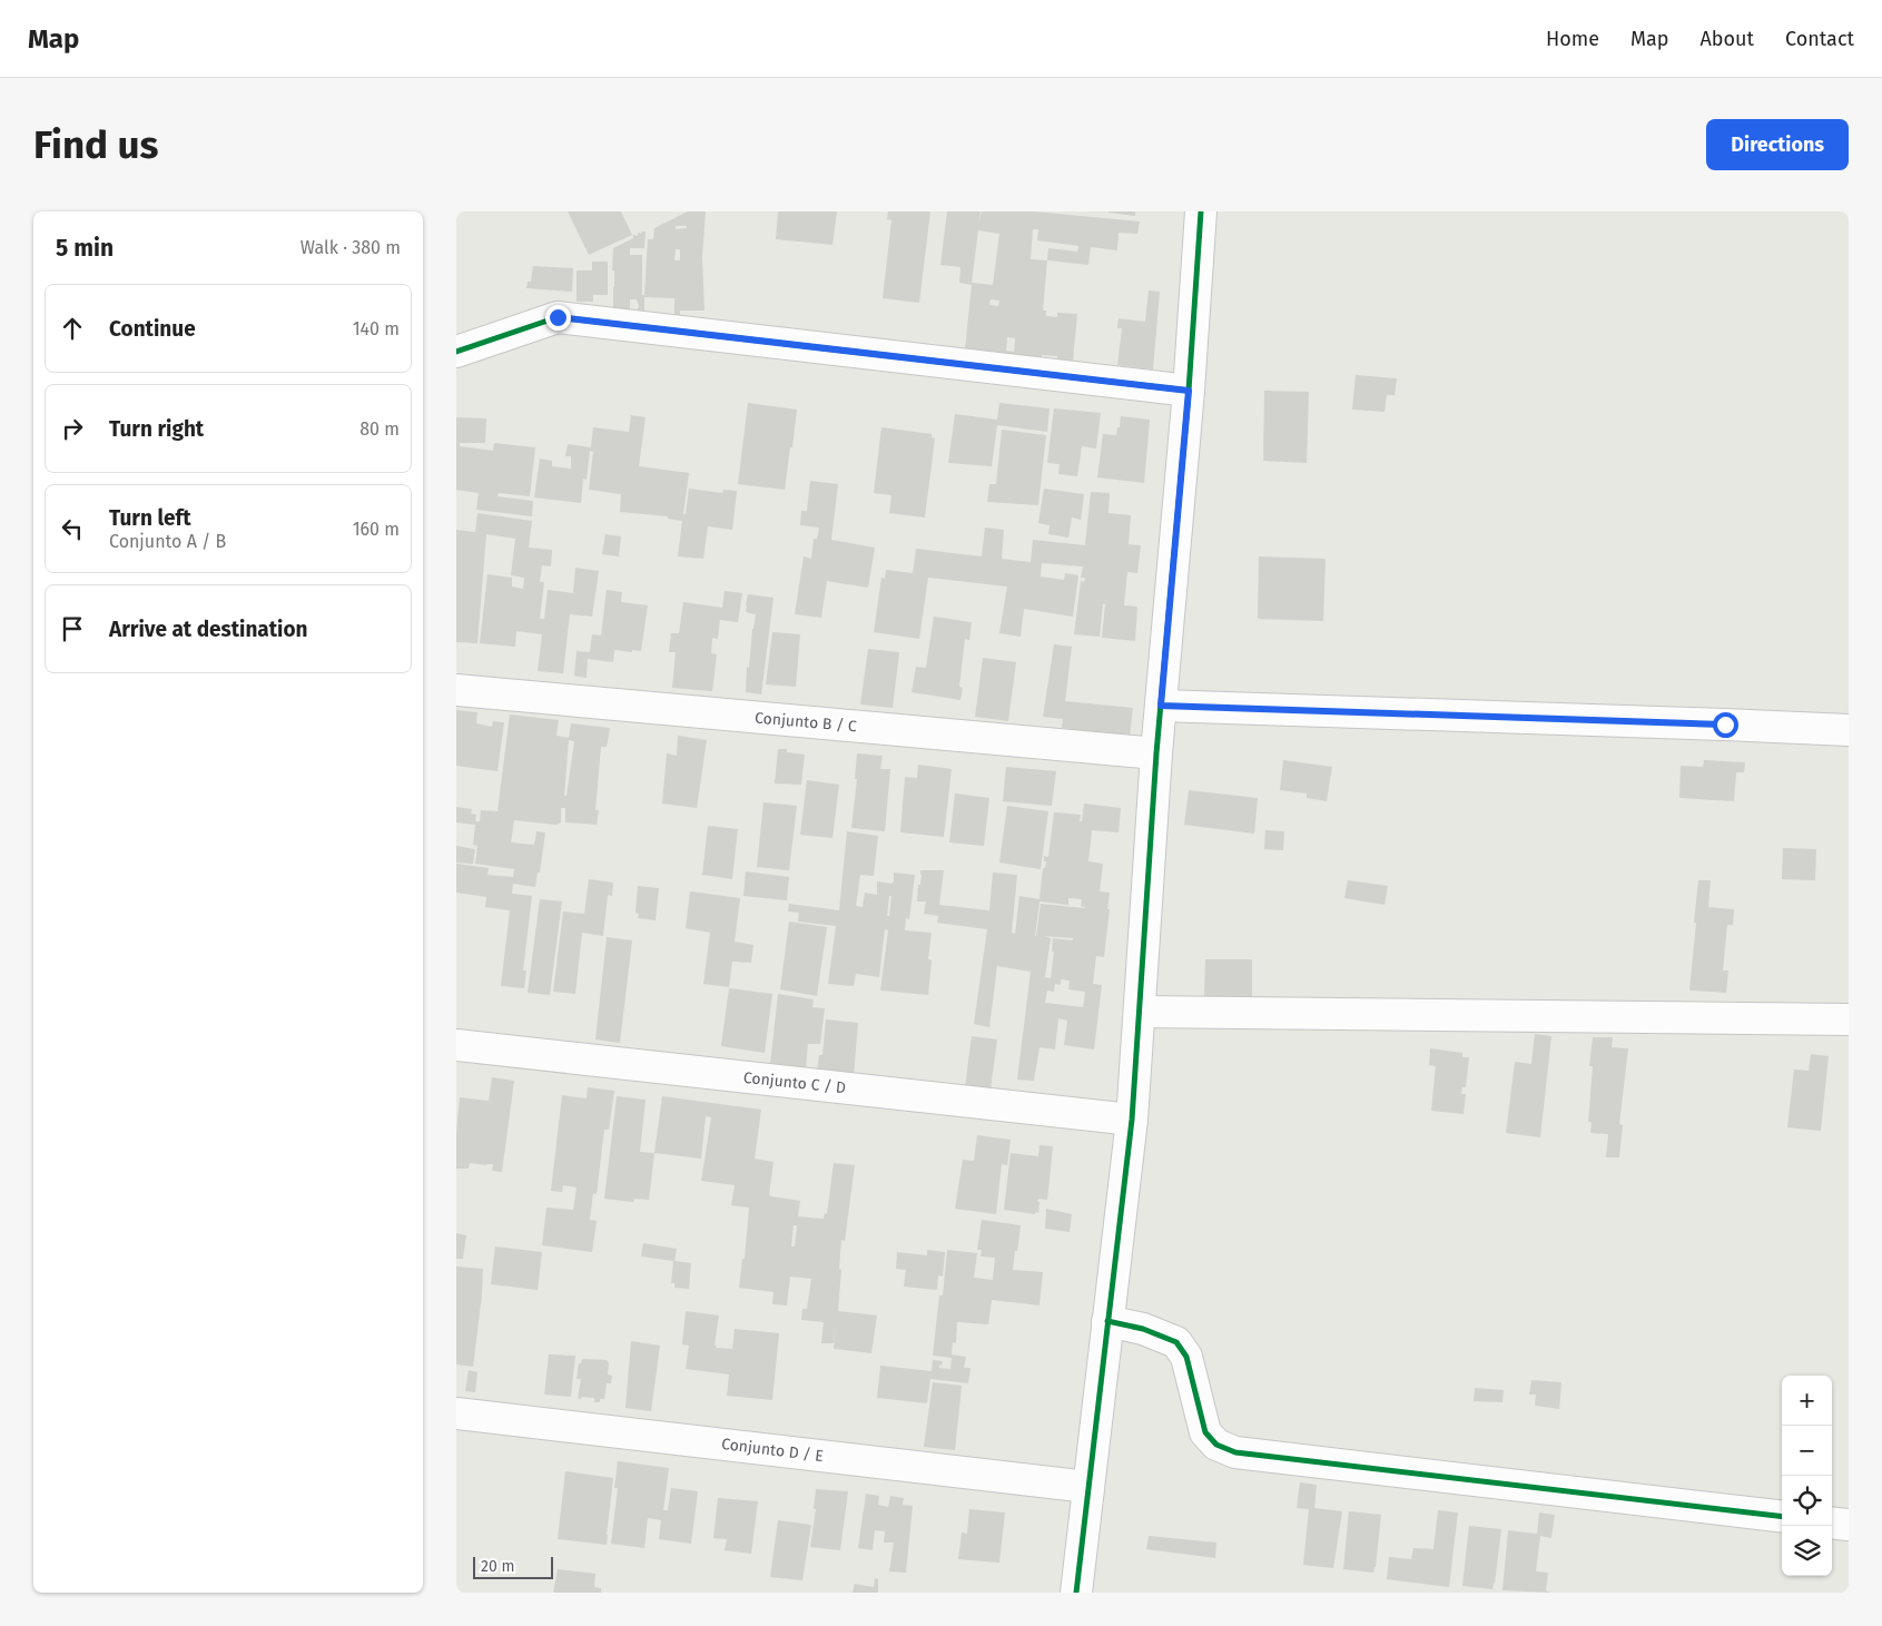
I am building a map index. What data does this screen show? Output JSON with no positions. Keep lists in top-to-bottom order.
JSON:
{
  "streets": {
    "street": ["Conjunto B / C", "Conjunto C / D", "Conjunto D / E"]
  },
  "scale_bar": "20 m",
  "page": {
    "header": "Map",
    "nav": [
      "Home",
      "Map",
      "About",
      "Contact"
    ],
    "buttons": "Directions",
    "title": "Find us",
    "heading": ["5 min", "Walk · 380 m"],
    "list": [
      ["Continue", "140 m"],
      ["Turn right", "80 m"],
      ["Turn left", "Conjunto A / B", "160 m"],
      "Arrive at destination"
    ],
    "map_buttons": ["+", "−"],
    "scale": "20 m"
  }
}
